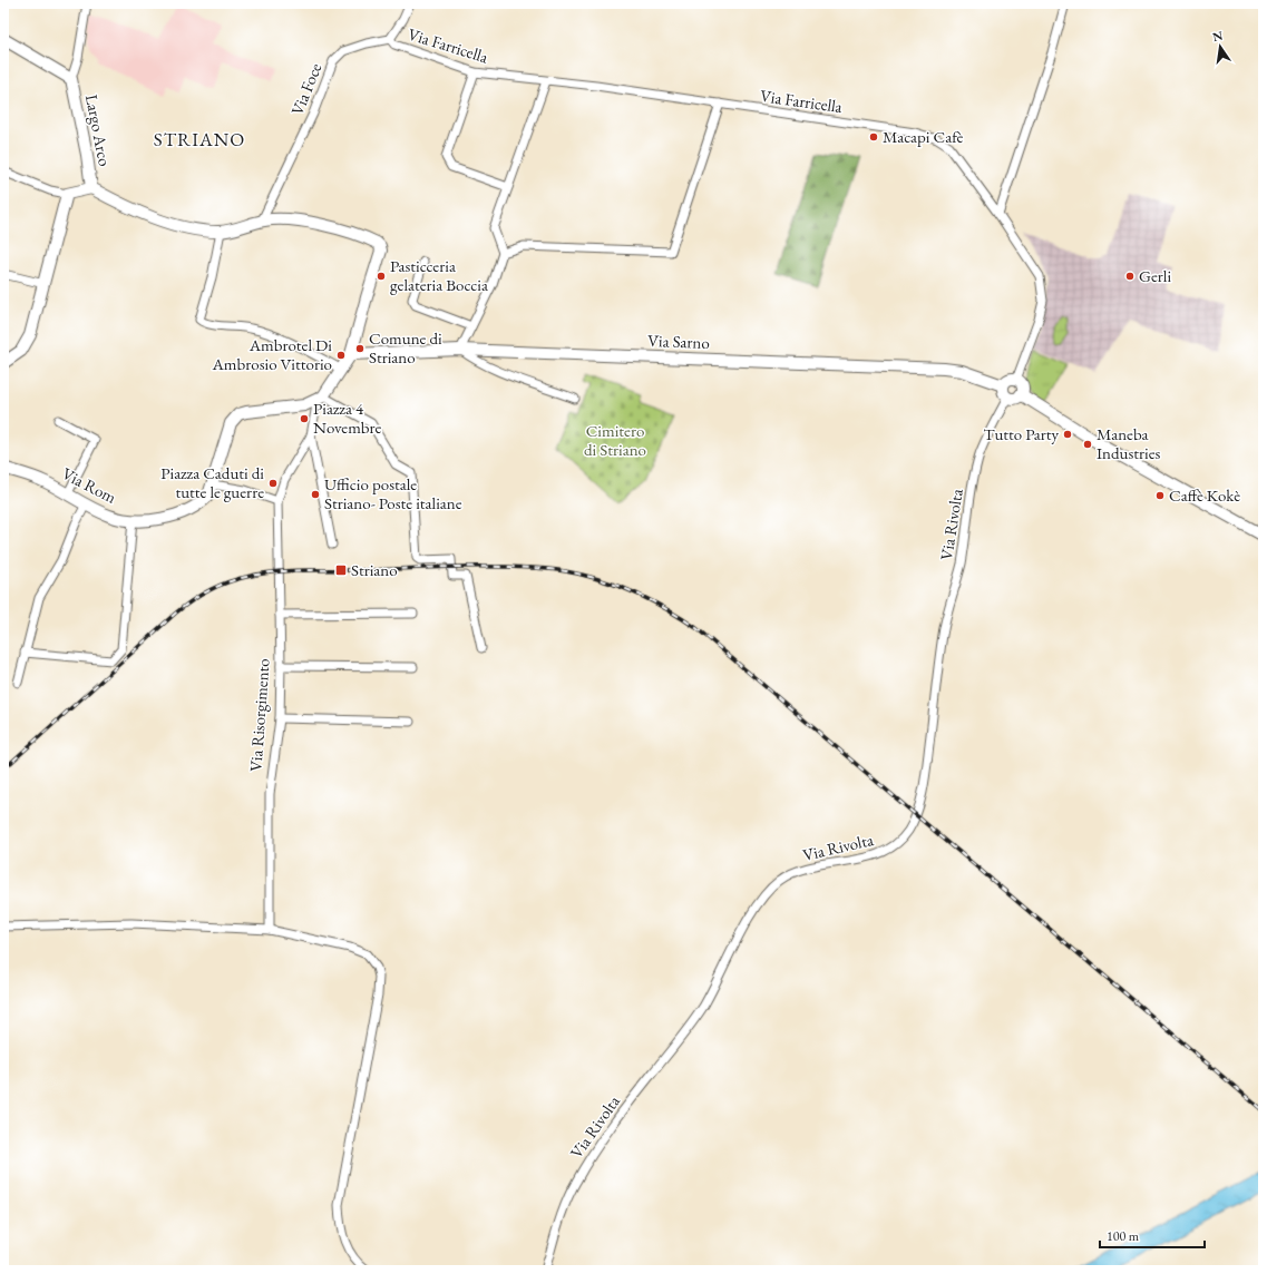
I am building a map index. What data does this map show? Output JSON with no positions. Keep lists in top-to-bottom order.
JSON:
{
  "streets": {
    "main road": [
      "Largo Arco",
      "Via Sarno",
      "Via Rom",
      "Via Risorgimento"
    ],
    "street": ["Via Farricella", "Via Foce", "Via Rivolta"]
  },
  "crossings": [
    ["Via Farricella", "Via Foce"],
    ["Via Farricella", "Via Sarno"],
    ["Via Farricella", "Via Rivolta"],
    ["Via Foce", "Via Risorgimento"],
    ["Via Sarno", "Via Rivolta"],
    ["Via Sarno", "Via Risorgimento"],
    ["Via Rom", "Via Risorgimento"]
  ],
  "districts": ["STRIANO"],
  "parks": ["Cimitero di Striano"],
  "places": {
    "other": [
      "Macapi Cafè",
      "Pasticceria gelateria Boccia",
      "Gerli",
      "Comune di Striano",
      "Ambrotel Di Ambrosio Vittorio",
      "Piazza 4 Novembre",
      "Tutto Party",
      "Maneba Industries",
      "Piazza Caduti di tutte le guerre",
      "Ufficio postale Striano- Poste italiane",
      "Caffè Kokè"
    ],
    "transit": ["Striano"]
  },
  "scale_bar": "100 m",
  "north": "top"
}
